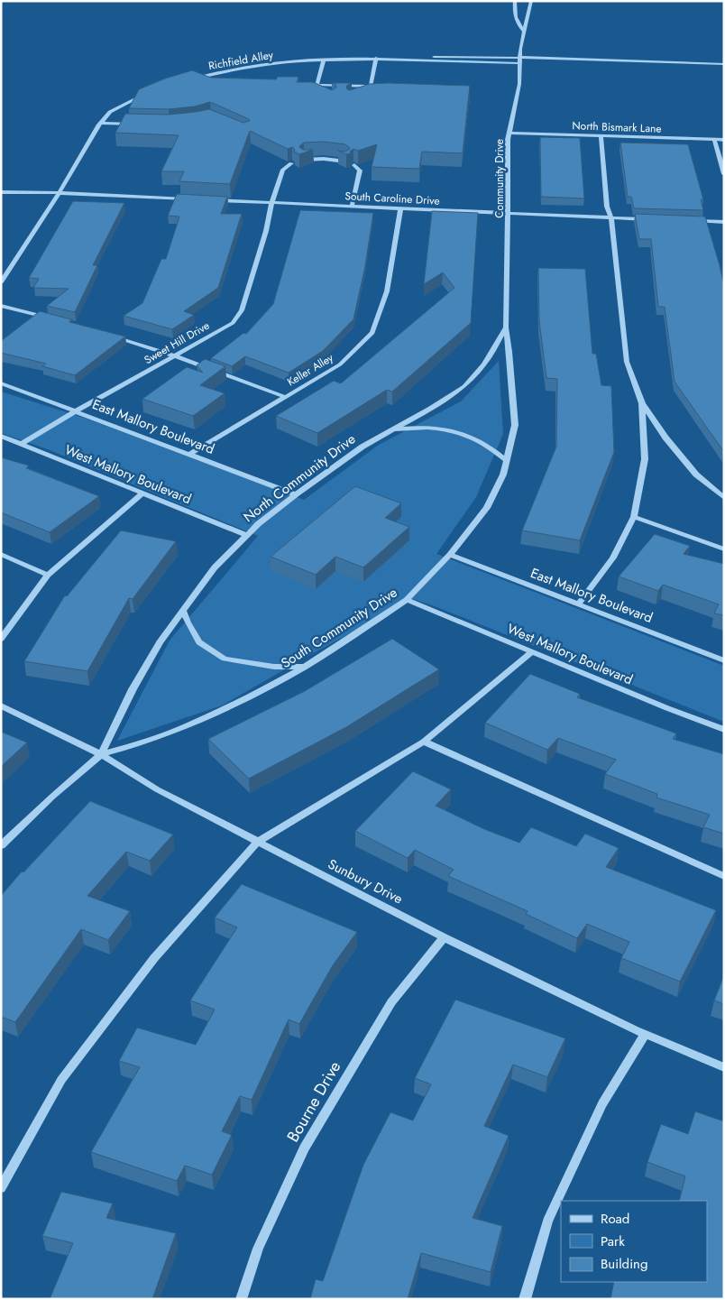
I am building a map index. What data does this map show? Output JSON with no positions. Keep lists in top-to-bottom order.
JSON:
{
  "streets": {
    "street": [
      "Richfield Alley",
      "North Bismark Lane",
      "Community Drive",
      "South Caroline Drive",
      "Sweet Hill Drive",
      "Keller Alley",
      "East Mallory Boulevard",
      "West Mallory Boulevard",
      "North Community Drive",
      "South Community Drive",
      "Sunbury Drive",
      "Bourne Drive"
    ]
  },
  "crossings": [
    ["Richfield Alley", "Community Drive"],
    ["North Bismark Lane", "Community Drive"],
    ["Community Drive", "South Caroline Drive"],
    ["Community Drive", "North Community Drive"],
    ["Community Drive", "South Community Drive"],
    ["South Caroline Drive", "Sweet Hill Drive"],
    ["South Caroline Drive", "Keller Alley"],
    ["Sweet Hill Drive", "East Mallory Boulevard"],
    ["Sweet Hill Drive", "West Mallory Boulevard"],
    ["Keller Alley", "East Mallory Boulevard"],
    ["East Mallory Boulevard", "North Community Drive"],
    ["East Mallory Boulevard", "South Community Drive"],
    ["West Mallory Boulevard", "North Community Drive"],
    ["West Mallory Boulevard", "South Community Drive"],
    ["North Community Drive", "South Community Drive"],
    ["North Community Drive", "Sunbury Drive"],
    ["South Community Drive", "Sunbury Drive"],
    ["Sunbury Drive", "Bourne Drive"]
  ],
  "legend": ["Road", "Park", "Building"]
}
